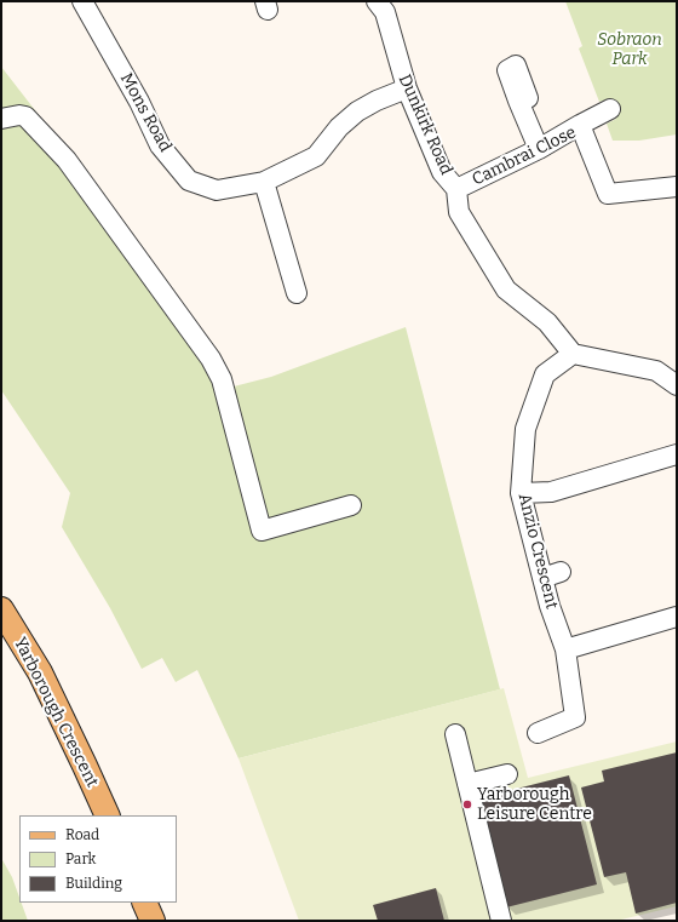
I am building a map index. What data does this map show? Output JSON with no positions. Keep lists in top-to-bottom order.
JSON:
{
  "streets": {
    "main road": ["Yarborough Crescent"],
    "street": [
      "Mons Road",
      "Dunkirk Road",
      "Cambrai Close",
      "Anzio Crescent"
    ]
  },
  "crossings": [
    ["Mons Road", "Dunkirk Road"],
    ["Dunkirk Road", "Cambrai Close"],
    ["Dunkirk Road", "Anzio Crescent"]
  ],
  "parks": ["Sobraon Park"],
  "places": ["Yarborough Leisure Centre"],
  "legend": ["Road", "Park", "Building"]
}
